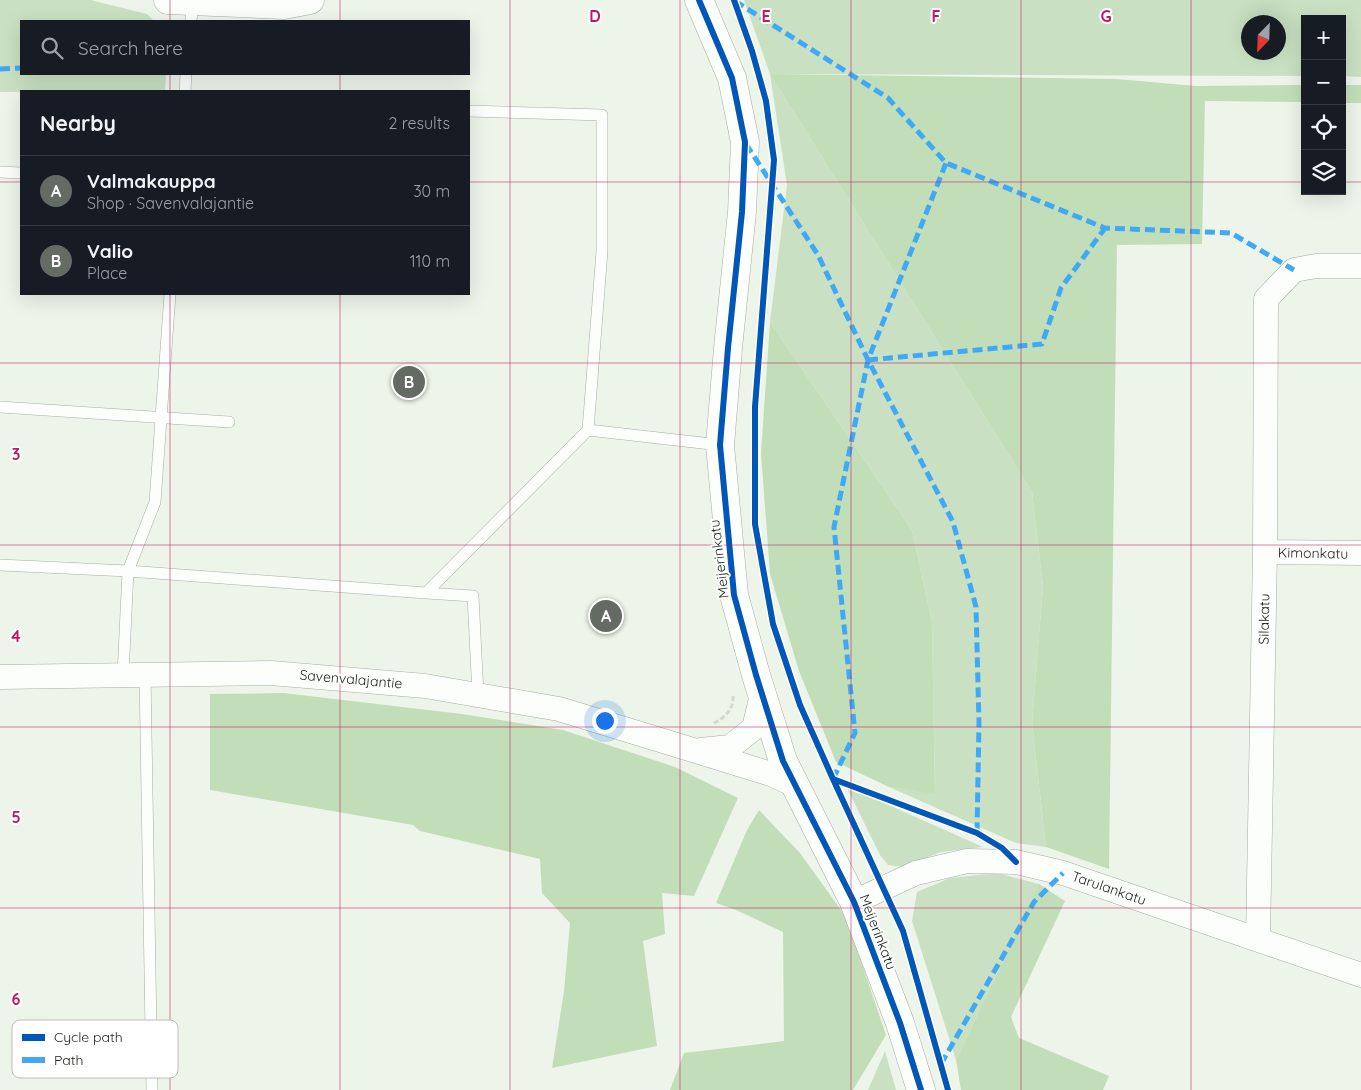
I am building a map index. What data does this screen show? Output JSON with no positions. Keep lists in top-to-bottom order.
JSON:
{
  "streets": {
    "street": [
      "Kimonkatu",
      "Meijerinkatu",
      "Silakatu",
      "Savenvalajantie",
      "Tarulankatu"
    ]
  },
  "crossings": [
    ["Kimonkatu", "Silakatu"],
    ["Meijerinkatu", "Savenvalajantie"],
    ["Meijerinkatu", "Tarulankatu"],
    ["Silakatu", "Tarulankatu"]
  ],
  "legend": ["Cycle path", "Path"],
  "north": "bottom left",
  "page": {
    "map_buttons": ["+", "−"],
    "search": "Search here",
    "heading": ["Nearby", "2 results"],
    "list": [
      {
        "mark": "A",
        "name": "Valmakauppa",
        "note": "Shop · Savenvalajantie",
        "value": "30 m"
      },
      {
        "mark": "B",
        "name": "Valio",
        "note": "Place",
        "value": "110 m"
      }
    ],
    "pins": ["B", "A"]
  },
  "grid": {
    "columns": [
      "D",
      "E",
      "F",
      "G"
    ],
    "rows": [
      "3",
      "4",
      "5",
      "6"
    ]
  }
}
